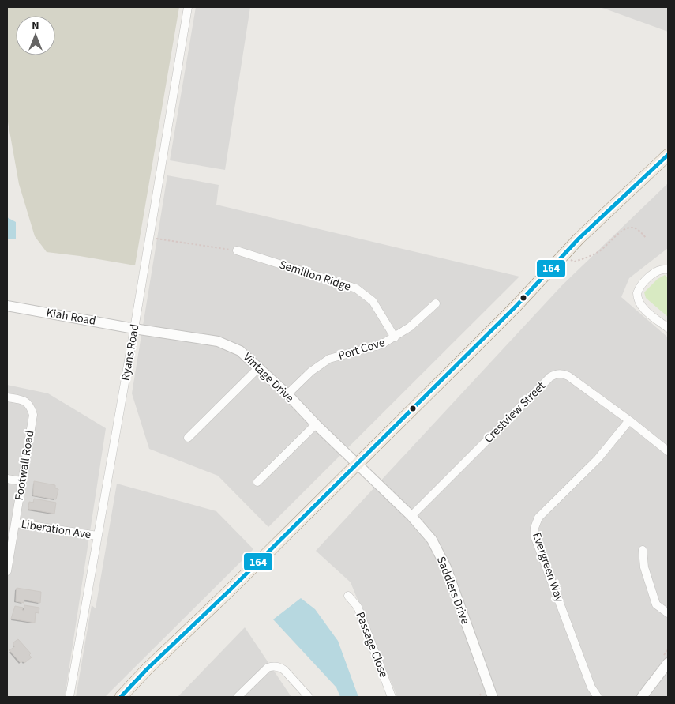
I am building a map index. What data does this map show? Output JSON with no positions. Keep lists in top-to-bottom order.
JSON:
{
  "streets": {
    "street": [
      "Semillon Ridge",
      "Kiah Road",
      "Port Cove",
      "Ryans Road",
      "Vintage Drive",
      "Crestview Street",
      "Footwall Road",
      "Liberation Ave",
      "Evergreen Way",
      "Saddlers Drive",
      "Passage Close"
    ]
  },
  "crossings": [
    ["Semillon Ridge", "Port Cove"],
    ["Kiah Road", "Ryans Road"],
    ["Kiah Road", "Vintage Drive"],
    ["Port Cove", "Vintage Drive"],
    ["Ryans Road", "Vintage Drive"],
    ["Ryans Road", "Liberation Ave"],
    ["Vintage Drive", "Saddlers Drive"],
    ["Crestview Street", "Evergreen Way"],
    ["Crestview Street", "Saddlers Drive"],
    ["Footwall Road", "Liberation Ave"]
  ],
  "lines": ["transit line 164"],
  "north": "top"
}
